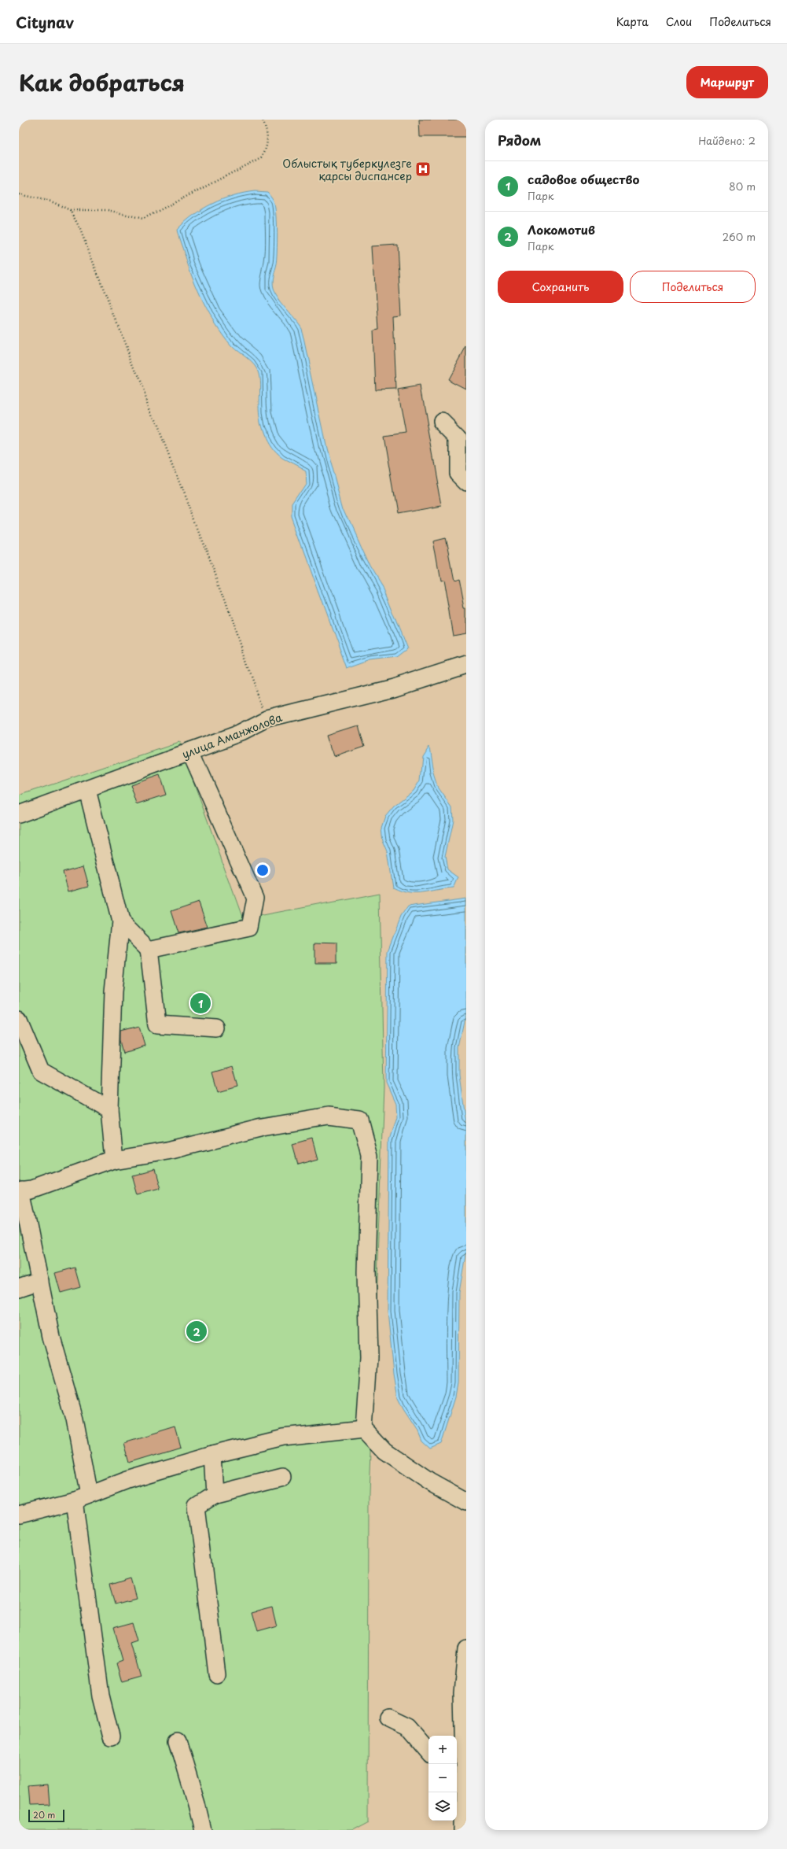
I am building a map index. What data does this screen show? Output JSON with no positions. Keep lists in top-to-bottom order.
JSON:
{
  "streets": {
    "street": ["улица Аманжолова"]
  },
  "places": {
    "hospital": ["Облыстық туберкулезге қарсы диспансер"]
  },
  "scale_bar": "20 m",
  "page": {
    "header": "Citynav",
    "nav": ["Карта", "Слои", "Поделиться"],
    "title": "Как добраться",
    "buttons": [
      "Маршрут",
      ["Сохранить", "Поделиться"]
    ],
    "heading": ["Рядом", "Найдено: 2"],
    "list": [
      {
        "mark": "1",
        "name": "садовое общество",
        "note": "Парк",
        "value": "80 m"
      },
      {
        "mark": "2",
        "name": "Локомотив",
        "note": "Парк",
        "value": "260 m"
      }
    ],
    "pins": ["1", "2"],
    "map_buttons": ["+", "−"],
    "scale": "20 m"
  }
}
